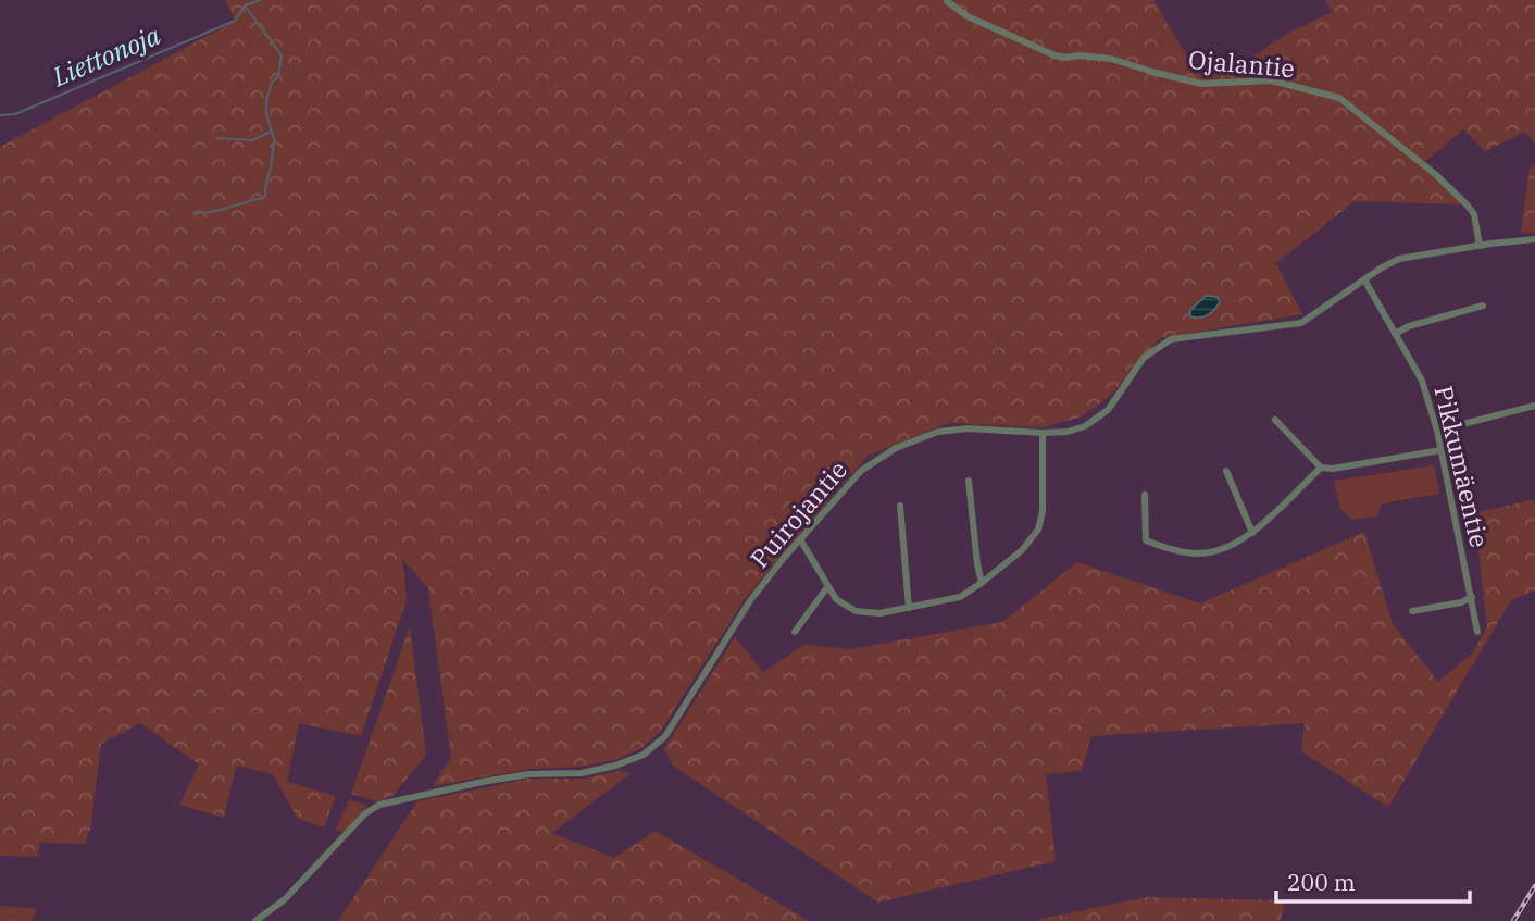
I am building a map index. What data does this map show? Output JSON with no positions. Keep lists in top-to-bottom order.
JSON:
{
  "streets": {
    "street": ["Ojalantie", "Pikkumäentie", "Puirojantie"]
  },
  "crossings": [
    ["Ojalantie", "Puirojantie"],
    ["Pikkumäentie", "Puirojantie"]
  ],
  "water": ["Liettonoja"],
  "scale_bar": "200 m"
}
